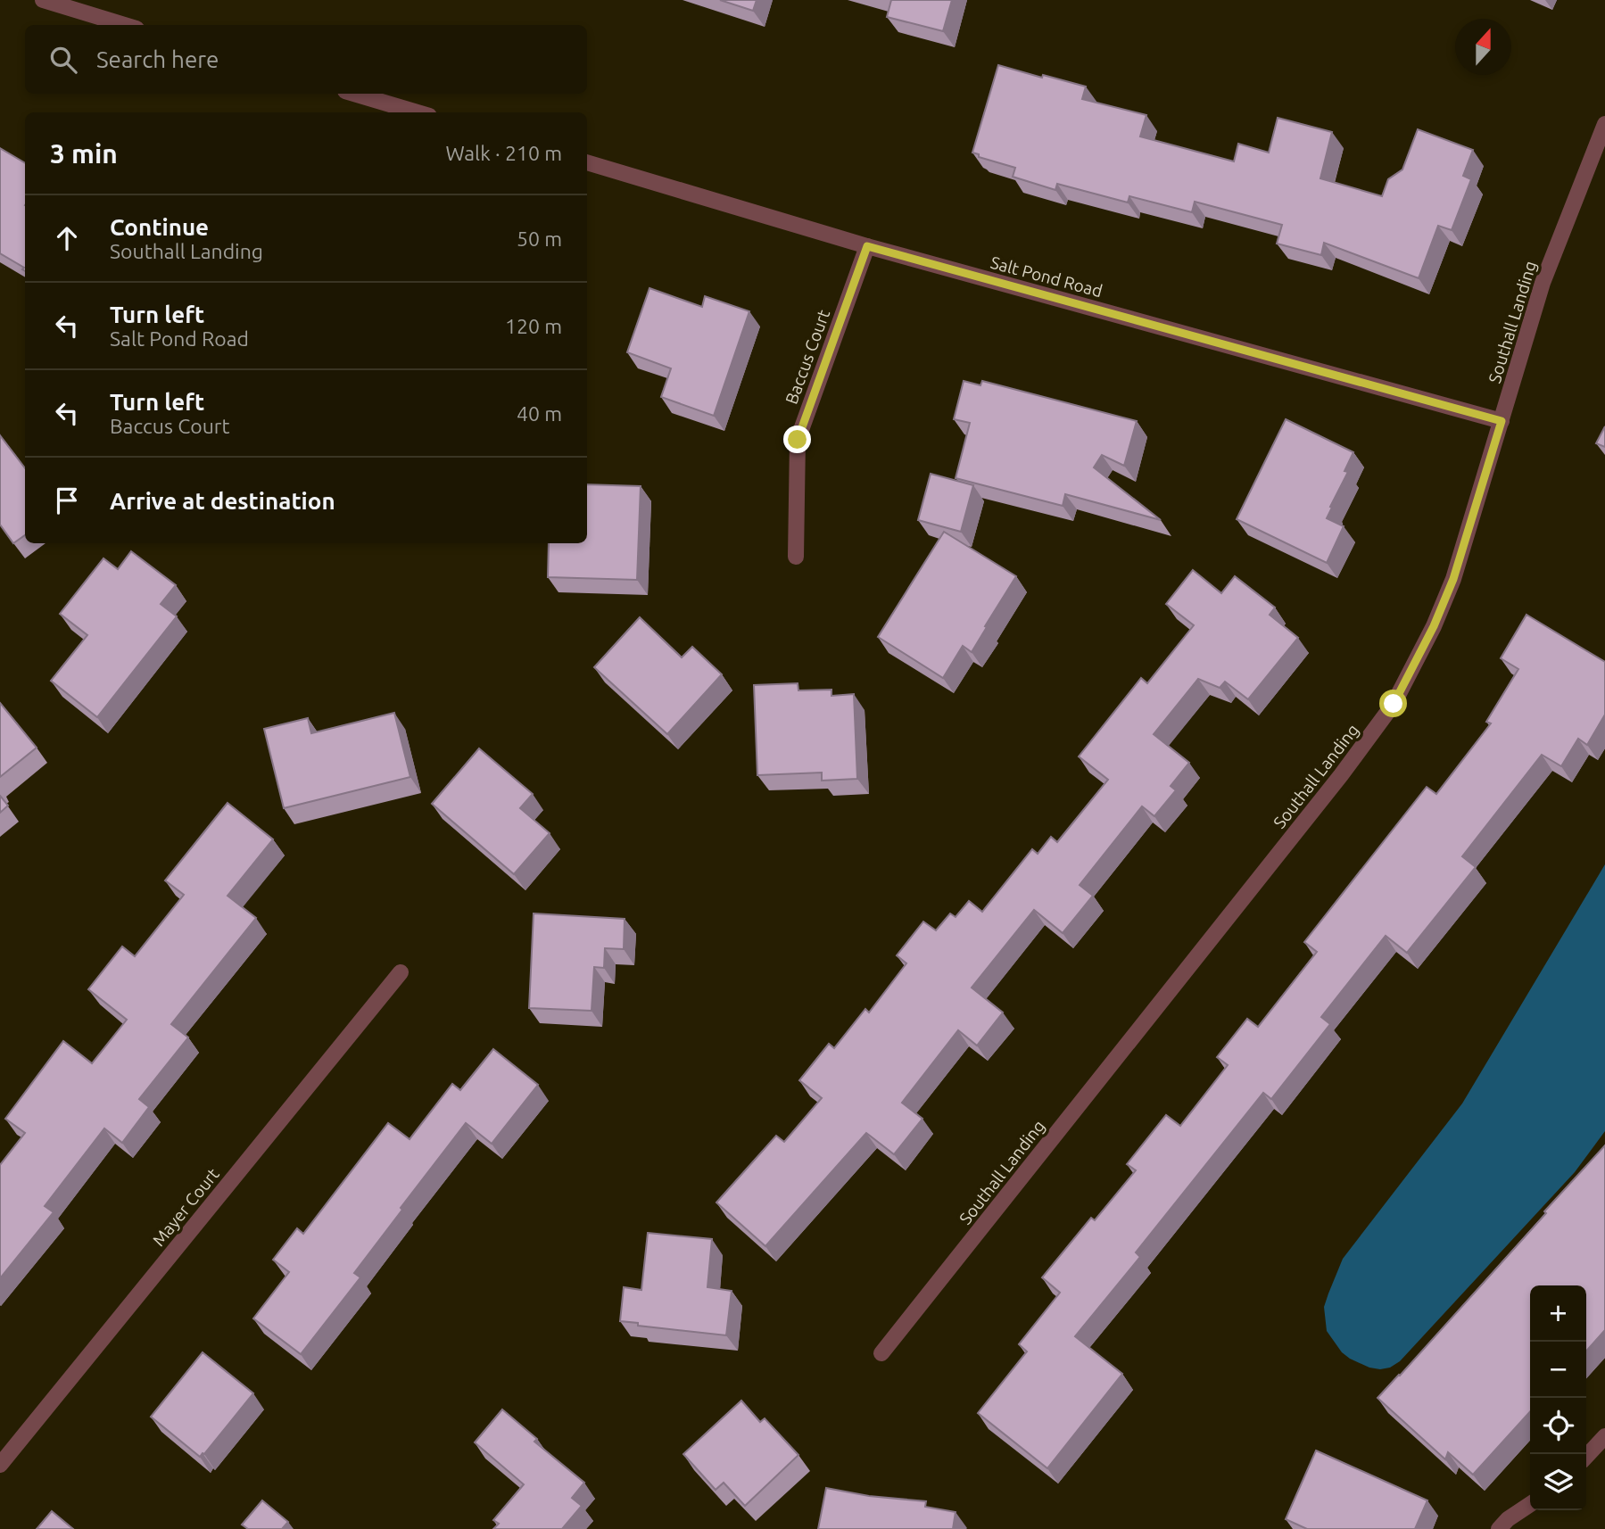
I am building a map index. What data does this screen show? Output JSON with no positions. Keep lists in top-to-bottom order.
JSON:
{
  "streets": {
    "street": [
      "Salt Pond Road",
      "Southall Landing",
      "Baccus Court",
      "Mayer Court"
    ]
  },
  "crossings": [
    ["Salt Pond Road", "Southall Landing"],
    ["Salt Pond Road", "Baccus Court"]
  ],
  "north": "top",
  "page": {
    "search": "Search here",
    "heading": ["3 min", "Walk · 210 m"],
    "list": [
      ["Continue", "Southall Landing", "50 m"],
      ["Turn left", "Salt Pond Road", "120 m"],
      ["Turn left", "Baccus Court", "40 m"],
      "Arrive at destination"
    ],
    "map_buttons": ["+", "−"]
  }
}
